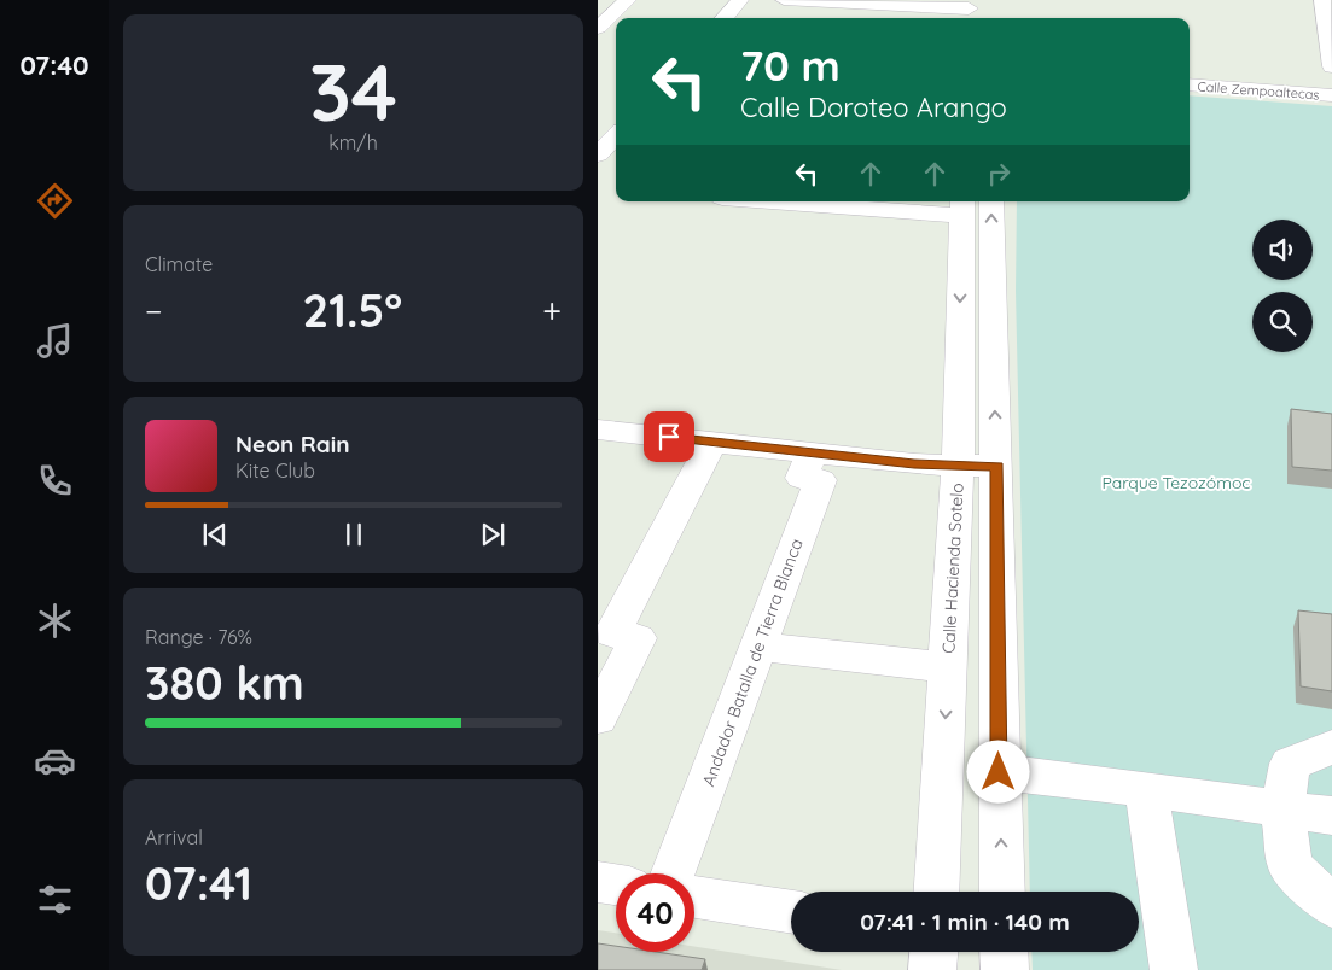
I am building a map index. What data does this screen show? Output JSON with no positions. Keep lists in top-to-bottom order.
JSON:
{
  "streets": {
    "street": ["Calle Zempoaltecas", "Calle Hacienda Sotelo", "Andador Batalla de Tierra Blanca"]
  },
  "parks": ["Parque Tezozómoc"],
  "page": {
    "tabs": "07:40",
    "tile": [
      ["34", "km/h"],
      "Climate",
      ["Range · 76%", "380 km"],
      ["Arrival", "07:41"]
    ],
    "turn": ["70 m", "Calle Doroteo Arango"],
    "heat": ["−", "21.5°", "+"],
    "song": ["Neon Rain", "Kite Club"],
    "limit": "40",
    "trip": "07:41 · 1 min · 140 m"
  }
}
